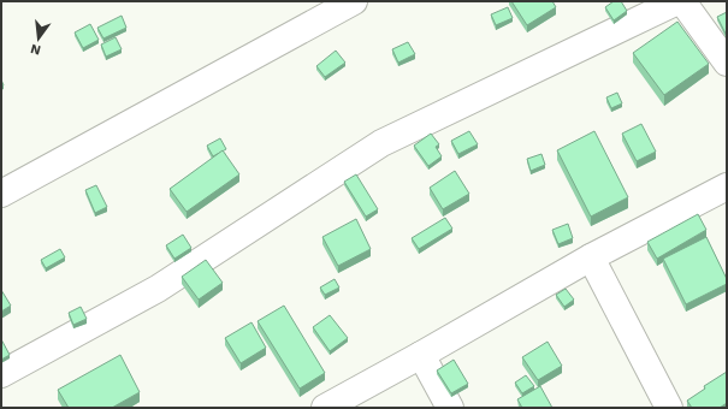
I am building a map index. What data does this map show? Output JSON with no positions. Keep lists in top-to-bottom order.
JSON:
{
  "north": "bottom"
}
